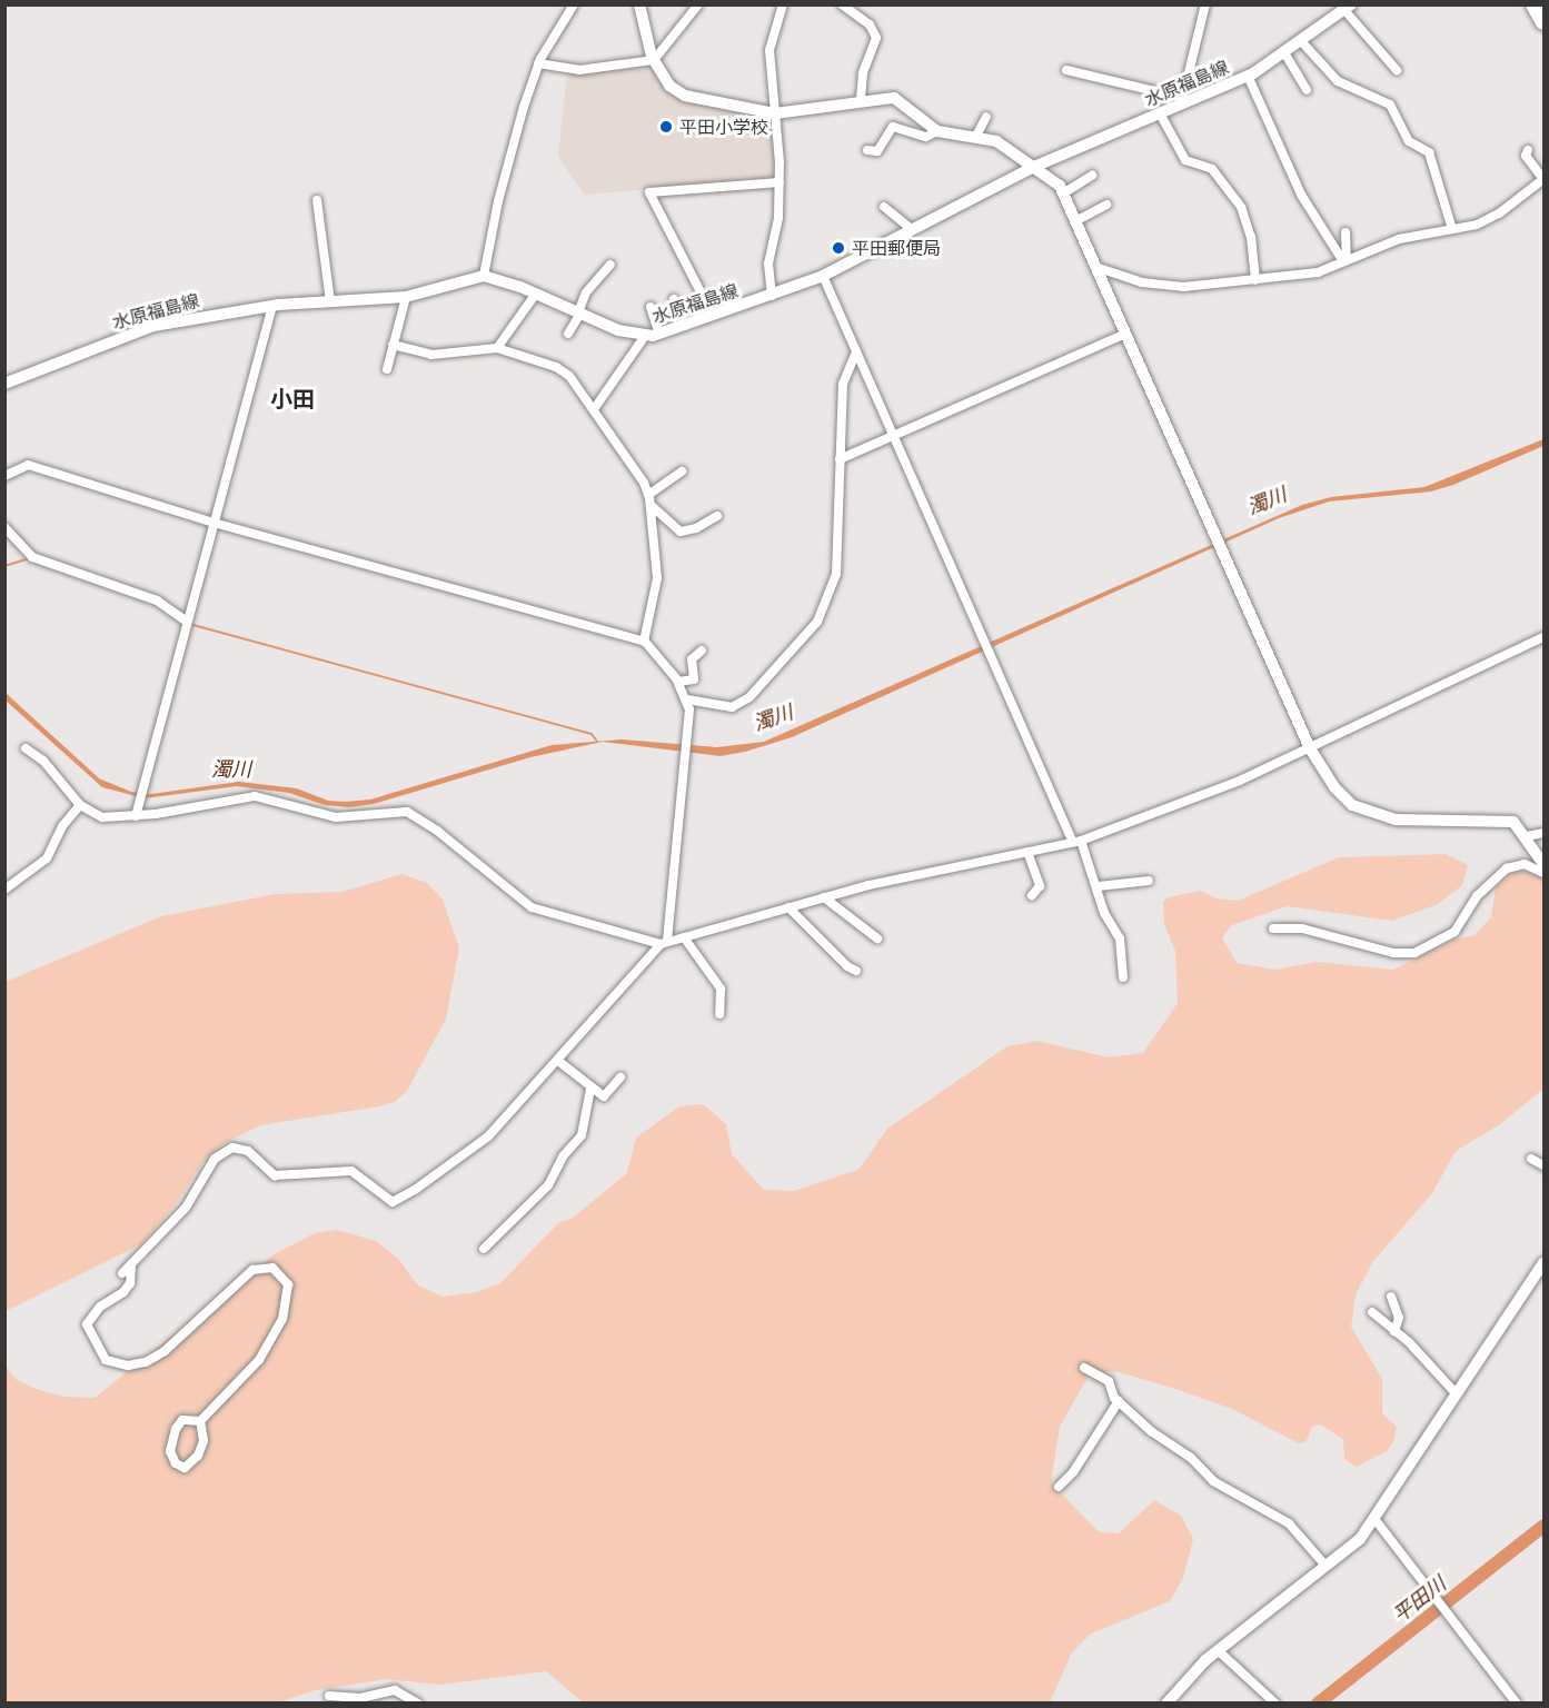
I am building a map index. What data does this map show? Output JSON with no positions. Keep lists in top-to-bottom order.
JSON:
{
  "streets": {
    "street": ["水原福島線"]
  },
  "districts": ["小田"],
  "water": ["濁川", "平田川"],
  "places": ["平田小学校", "平田郵便局"]
}
